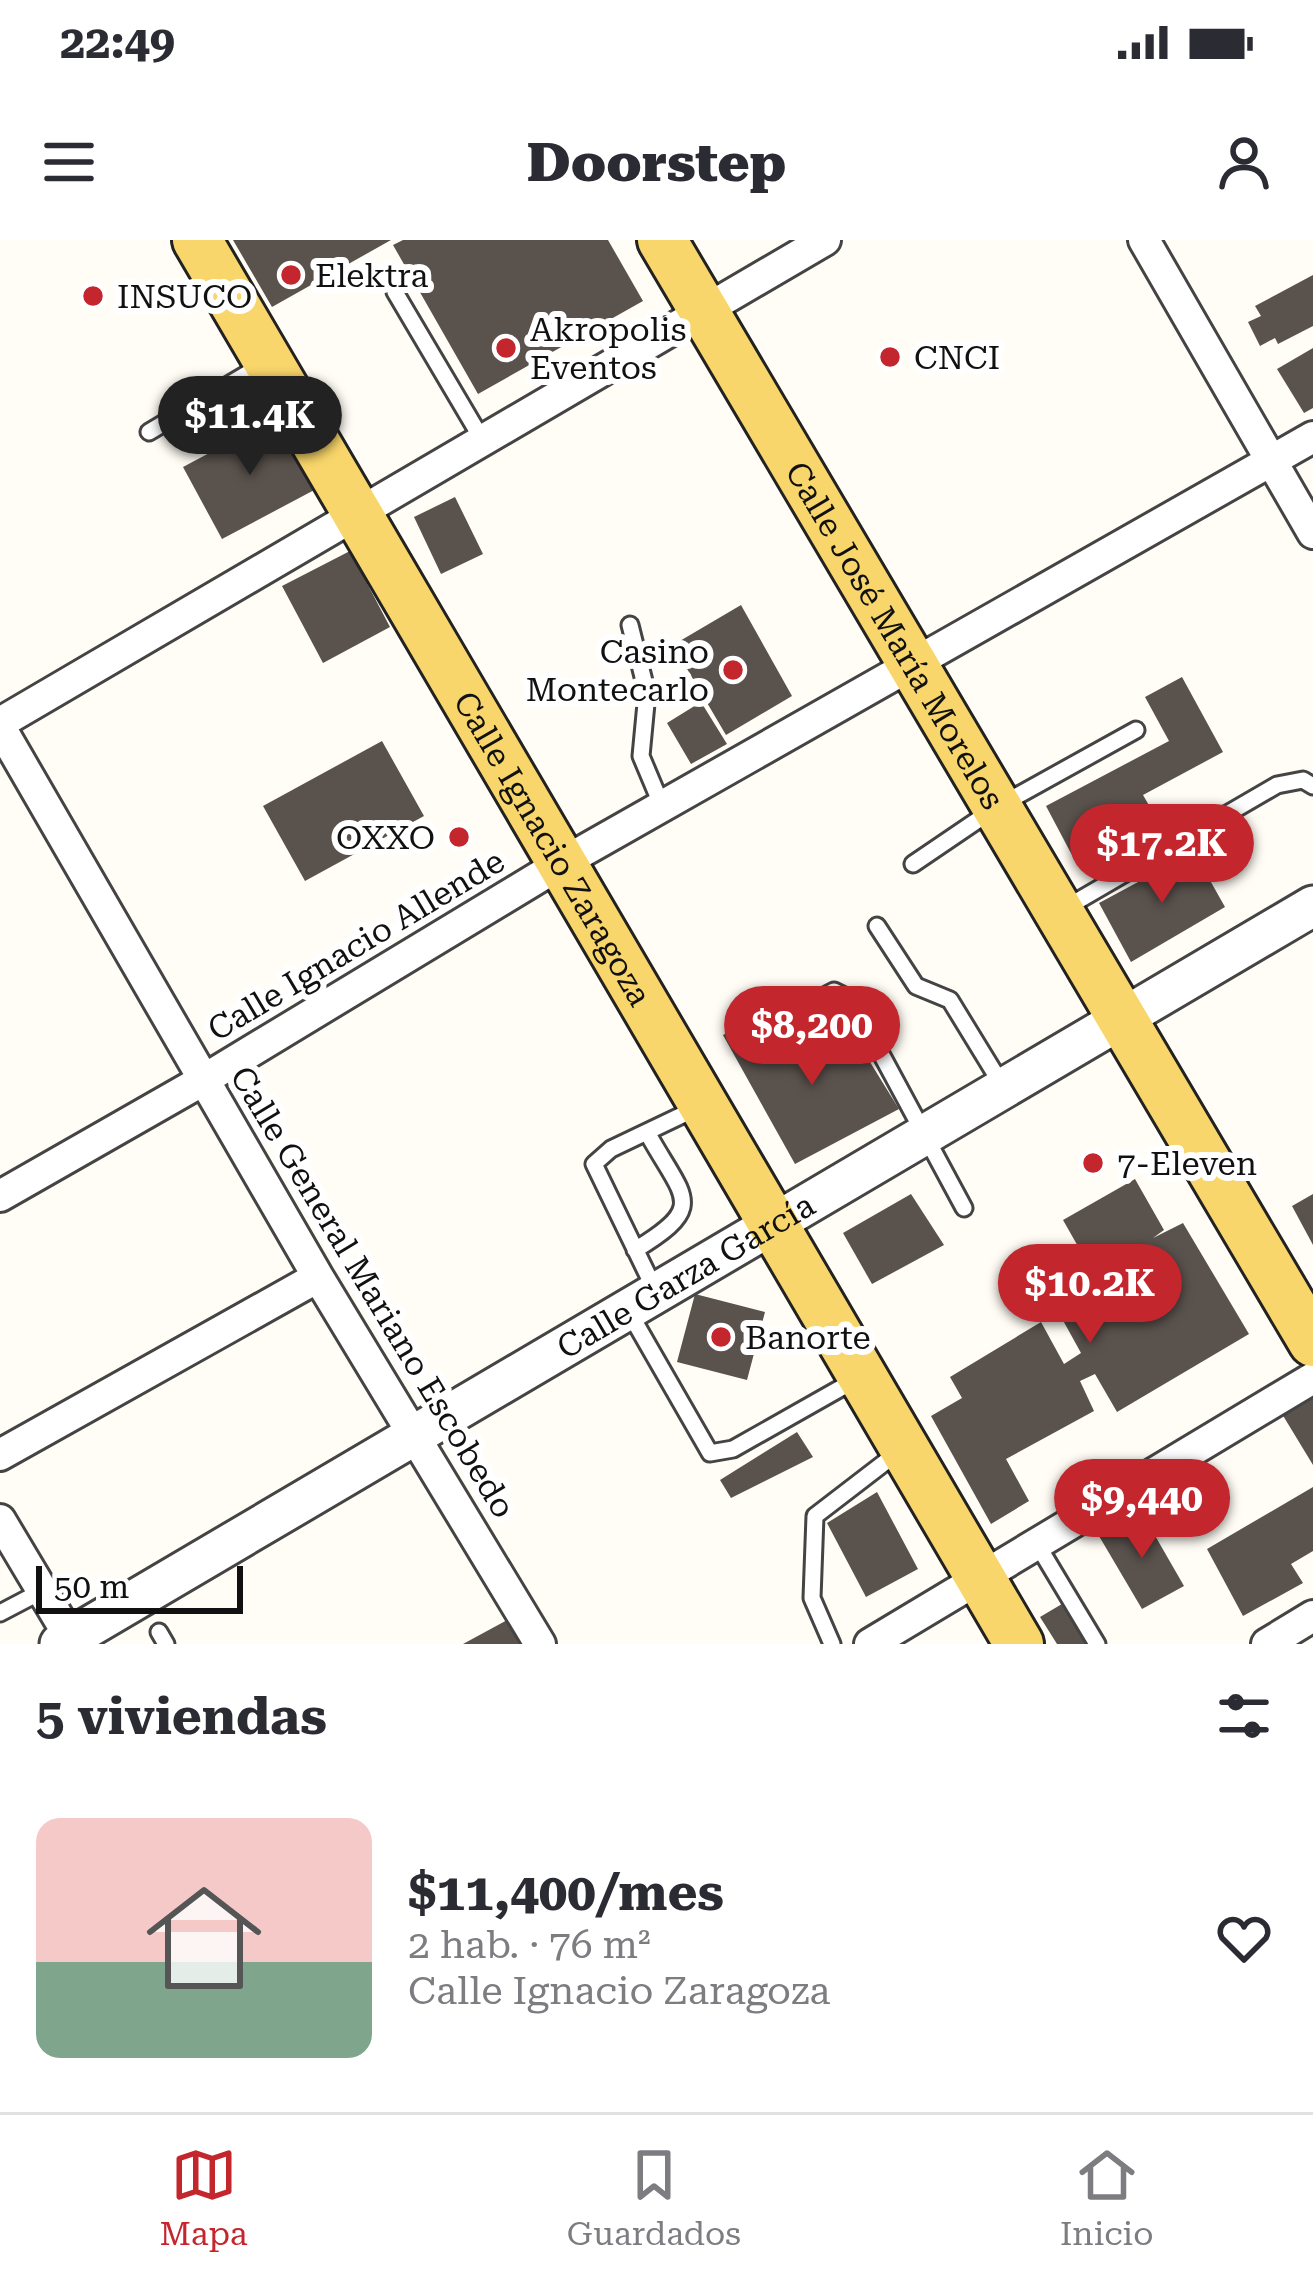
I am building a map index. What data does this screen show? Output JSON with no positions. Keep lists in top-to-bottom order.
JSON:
{
  "streets": {
    "main road": ["Calle José María Morelos", "Calle Ignacio Zaragoza"],
    "street": ["Calle Ignacio Allende", "Calle Garza García", "Calle General Mariano Escobedo"]
  },
  "crossings": [
    ["Calle José María Morelos", "Calle Ignacio Allende"],
    ["Calle José María Morelos", "Calle Garza García"],
    ["Calle Ignacio Zaragoza", "Calle Ignacio Allende"],
    ["Calle Ignacio Zaragoza", "Calle Garza García"],
    ["Calle Ignacio Allende", "Calle General Mariano Escobedo"],
    ["Calle Garza García", "Calle General Mariano Escobedo"]
  ],
  "places": [
    "Elektra",
    "INSUCO",
    "Akropolis Eventos",
    "CNCI",
    "Casino Montecarlo",
    "OXXO",
    "7-Eleven",
    "Banorte"
  ],
  "scale_bar": "50 m",
  "page": {
    "status": "22:49",
    "header": "Doorstep",
    "price": [
      "$11.4K",
      "$17.2K",
      "$8,200",
      "$10.2K",
      "$9,440"
    ],
    "scale": "50 m",
    "heading": "5 viviendas",
    "list": [
      {
        "name": "$11,400/mes",
        "note": "2 hab. · 76 m² · Calle Ignacio Zaragoza"
      }
    ],
    "tabs": ["Mapa", "Guardados", "Inicio"]
  }
}
